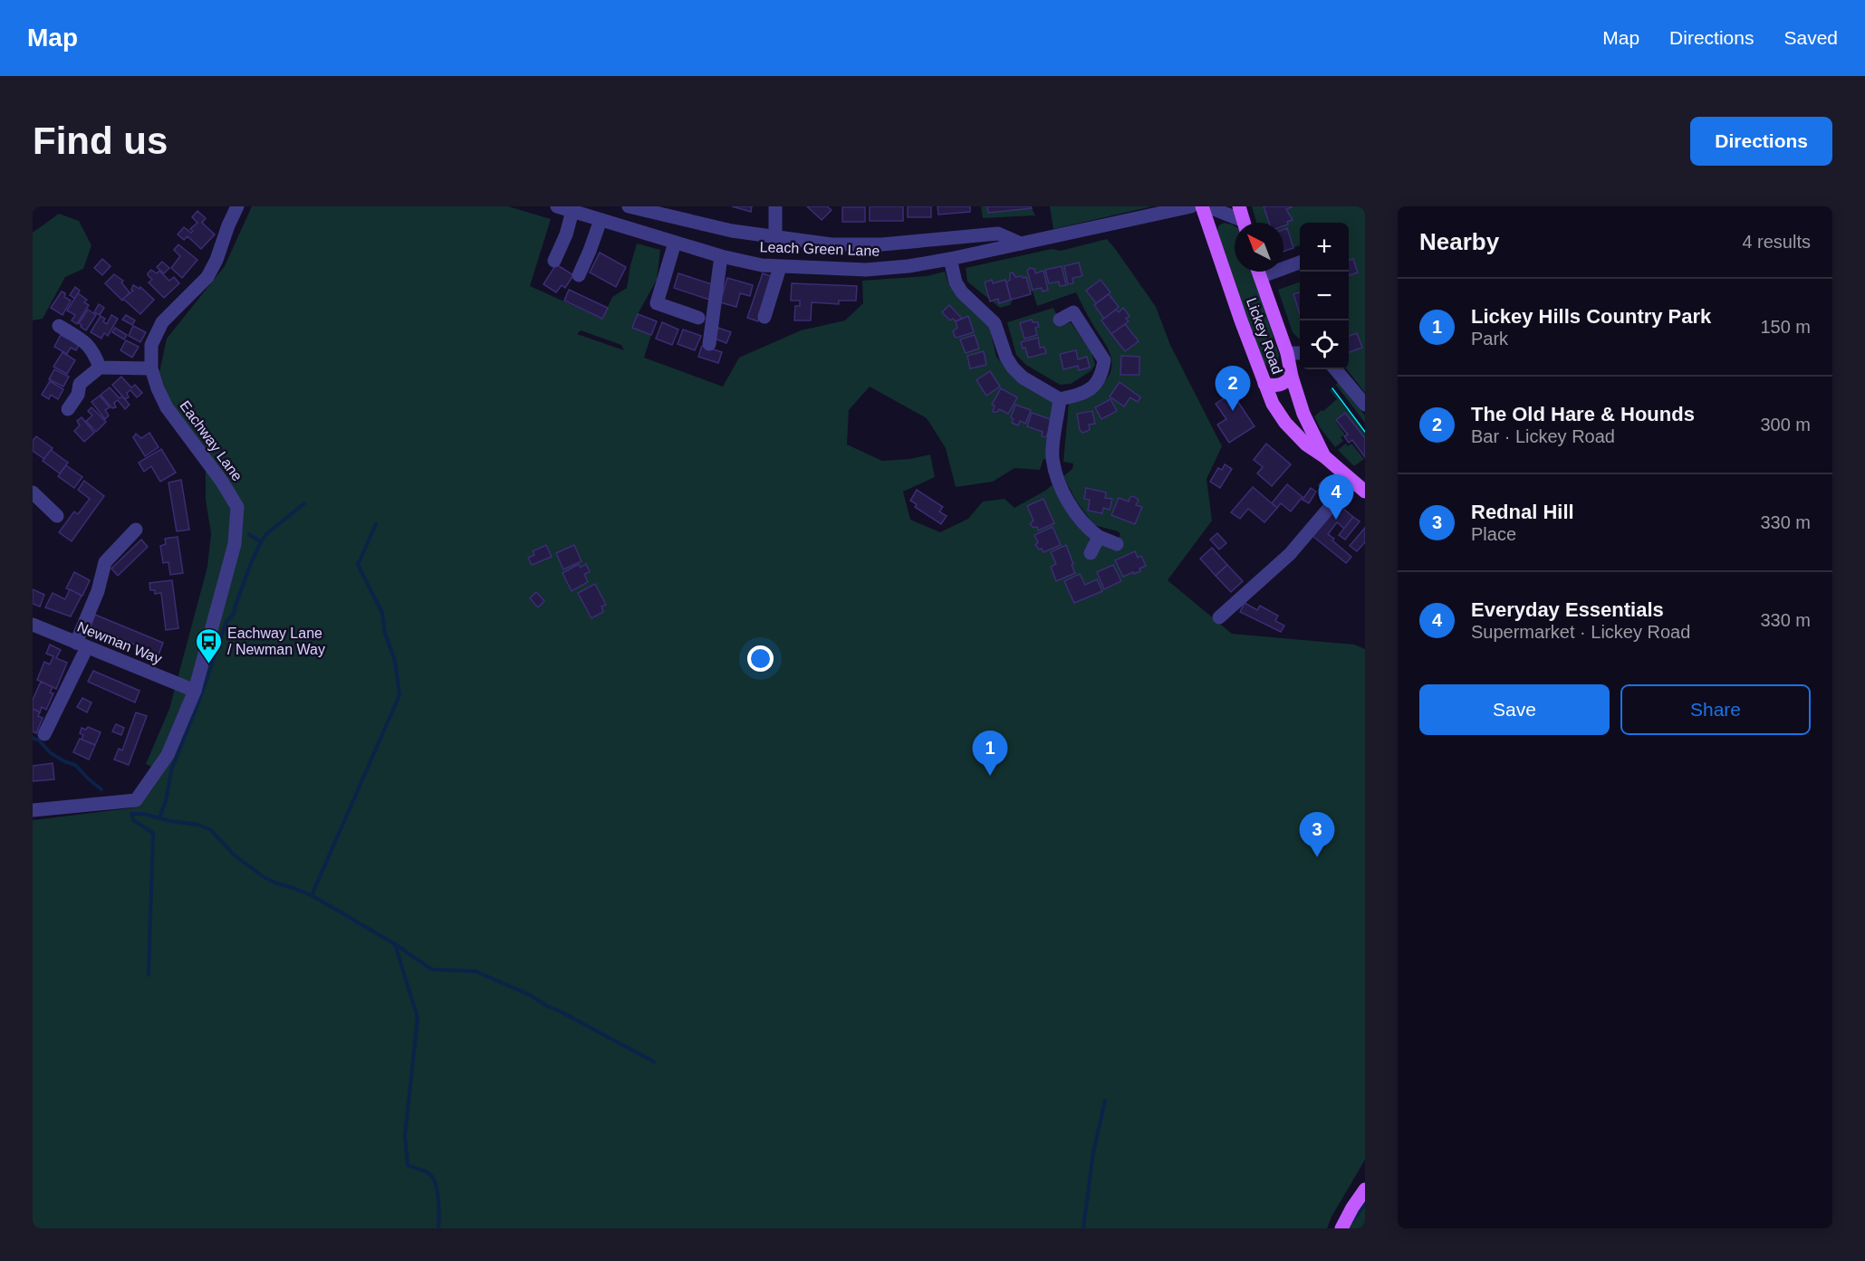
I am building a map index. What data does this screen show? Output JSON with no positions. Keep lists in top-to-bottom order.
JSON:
{
  "streets": {
    "main road": ["Lickey Road"],
    "street": ["Leach Green Lane", "Eachway Lane", "Newman Way"]
  },
  "crossings": [
    ["Eachway Lane", "Newman Way"]
  ],
  "places": {
    "bus stop": ["Eachway Lane / Newman Way"]
  },
  "north": "top left",
  "page": {
    "header": "Map",
    "nav": ["Map", "Directions", "Saved"],
    "buttons": [
      "Directions",
      ["Save", "Share"]
    ],
    "title": "Find us",
    "heading": ["Nearby", "4 results"],
    "map_buttons": ["+", "−"],
    "list": [
      {
        "mark": "1",
        "name": "Lickey Hills Country Park",
        "note": "Park",
        "value": "150 m"
      },
      {
        "mark": "2",
        "name": "The Old Hare & Hounds",
        "note": "Bar · Lickey Road",
        "value": "300 m"
      },
      {
        "mark": "3",
        "name": "Rednal Hill",
        "note": "Place",
        "value": "330 m"
      },
      {
        "mark": "4",
        "name": "Everyday Essentials",
        "note": "Supermarket · Lickey Road",
        "value": "330 m"
      }
    ],
    "pins": [
      "2",
      "4",
      "1",
      "3"
    ]
  }
}
